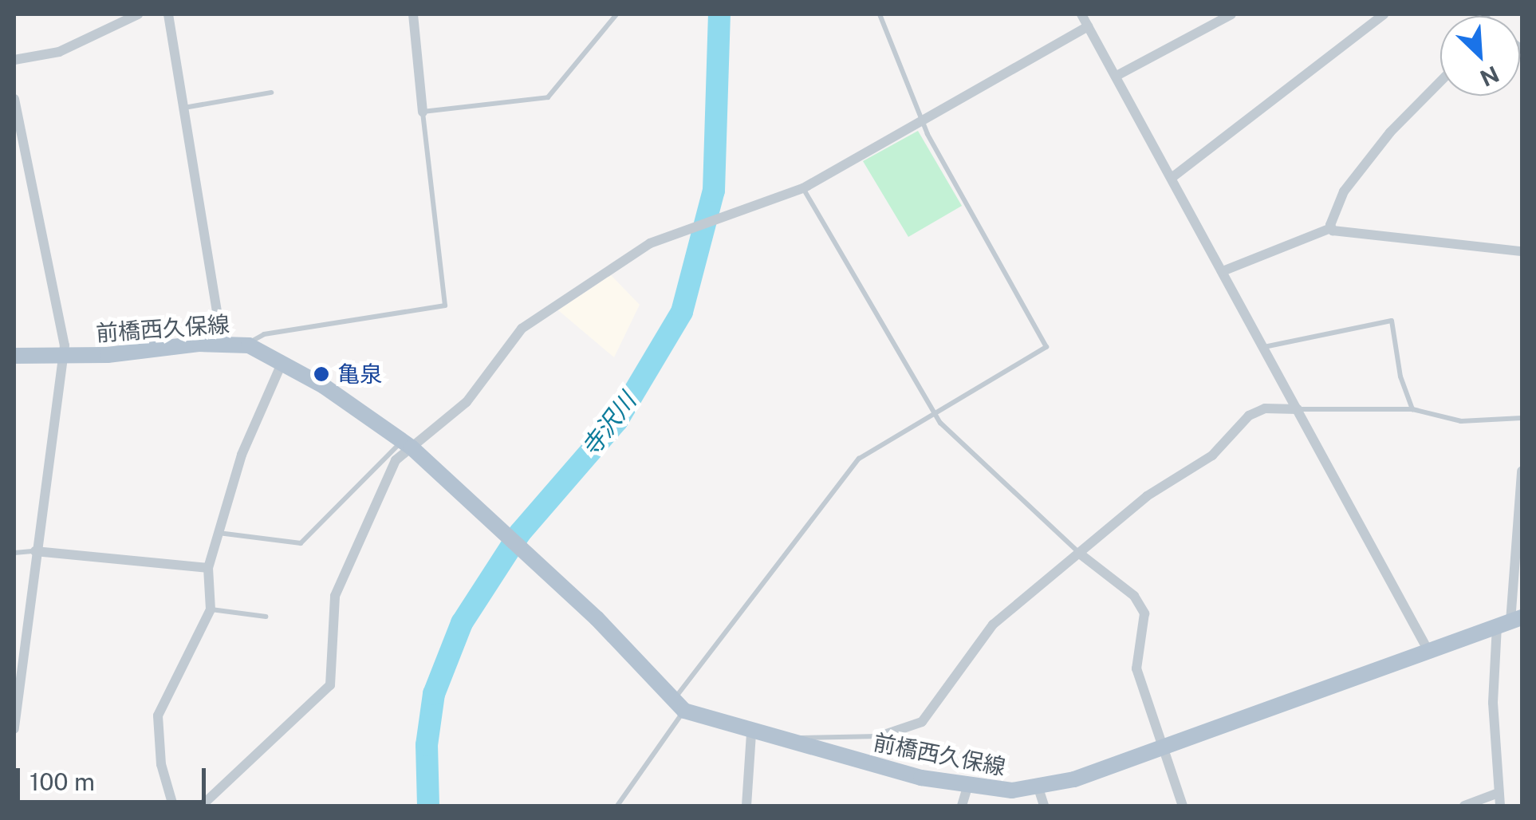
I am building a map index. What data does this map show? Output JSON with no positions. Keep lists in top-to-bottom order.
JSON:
{
  "streets": {
    "main road": ["前橋西久保線"]
  },
  "water": ["寺沢川"],
  "places": ["亀泉"],
  "scale_bar": "100 m",
  "north": "bottom right"
}
